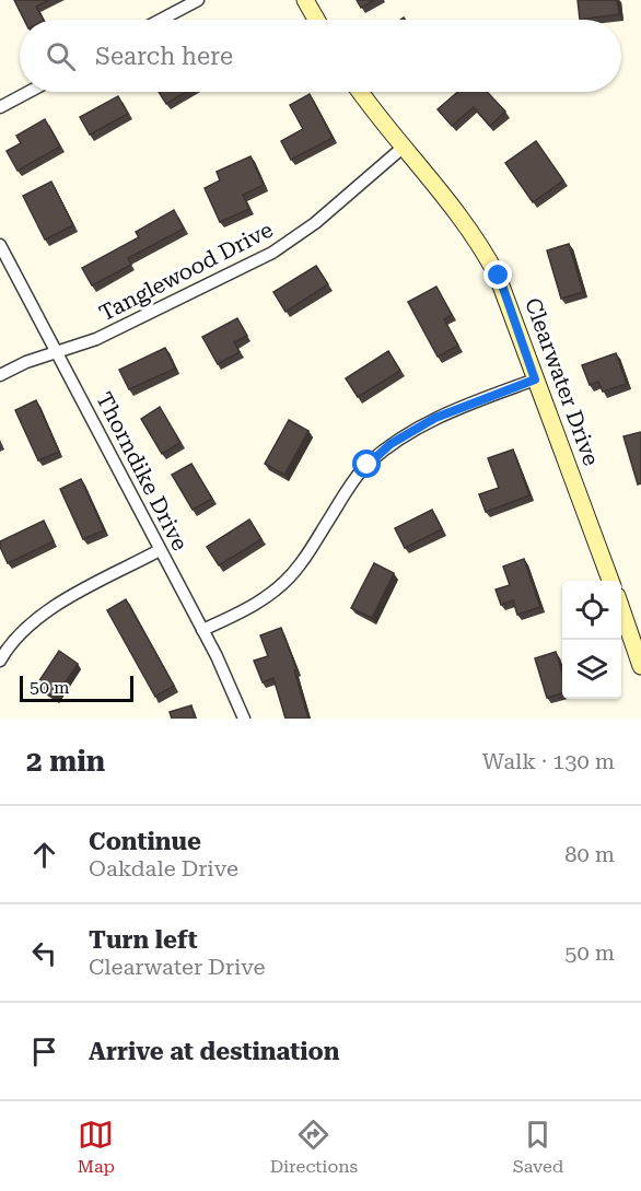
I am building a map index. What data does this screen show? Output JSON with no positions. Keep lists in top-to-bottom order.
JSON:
{
  "streets": {
    "street": ["Tanglewood Drive", "Clearwater Drive", "Thorndike Drive"]
  },
  "crossings": [
    ["Tanglewood Drive", "Clearwater Drive"],
    ["Tanglewood Drive", "Thorndike Drive"]
  ],
  "scale_bar": "50 m",
  "page": {
    "search": "Search here",
    "scale": "50 m",
    "heading": ["2 min", "Walk · 130 m"],
    "list": [
      ["Continue", "Oakdale Drive", "80 m"],
      ["Turn left", "Clearwater Drive", "50 m"],
      "Arrive at destination"
    ],
    "nav": ["Map", "Directions", "Saved"]
  }
}
